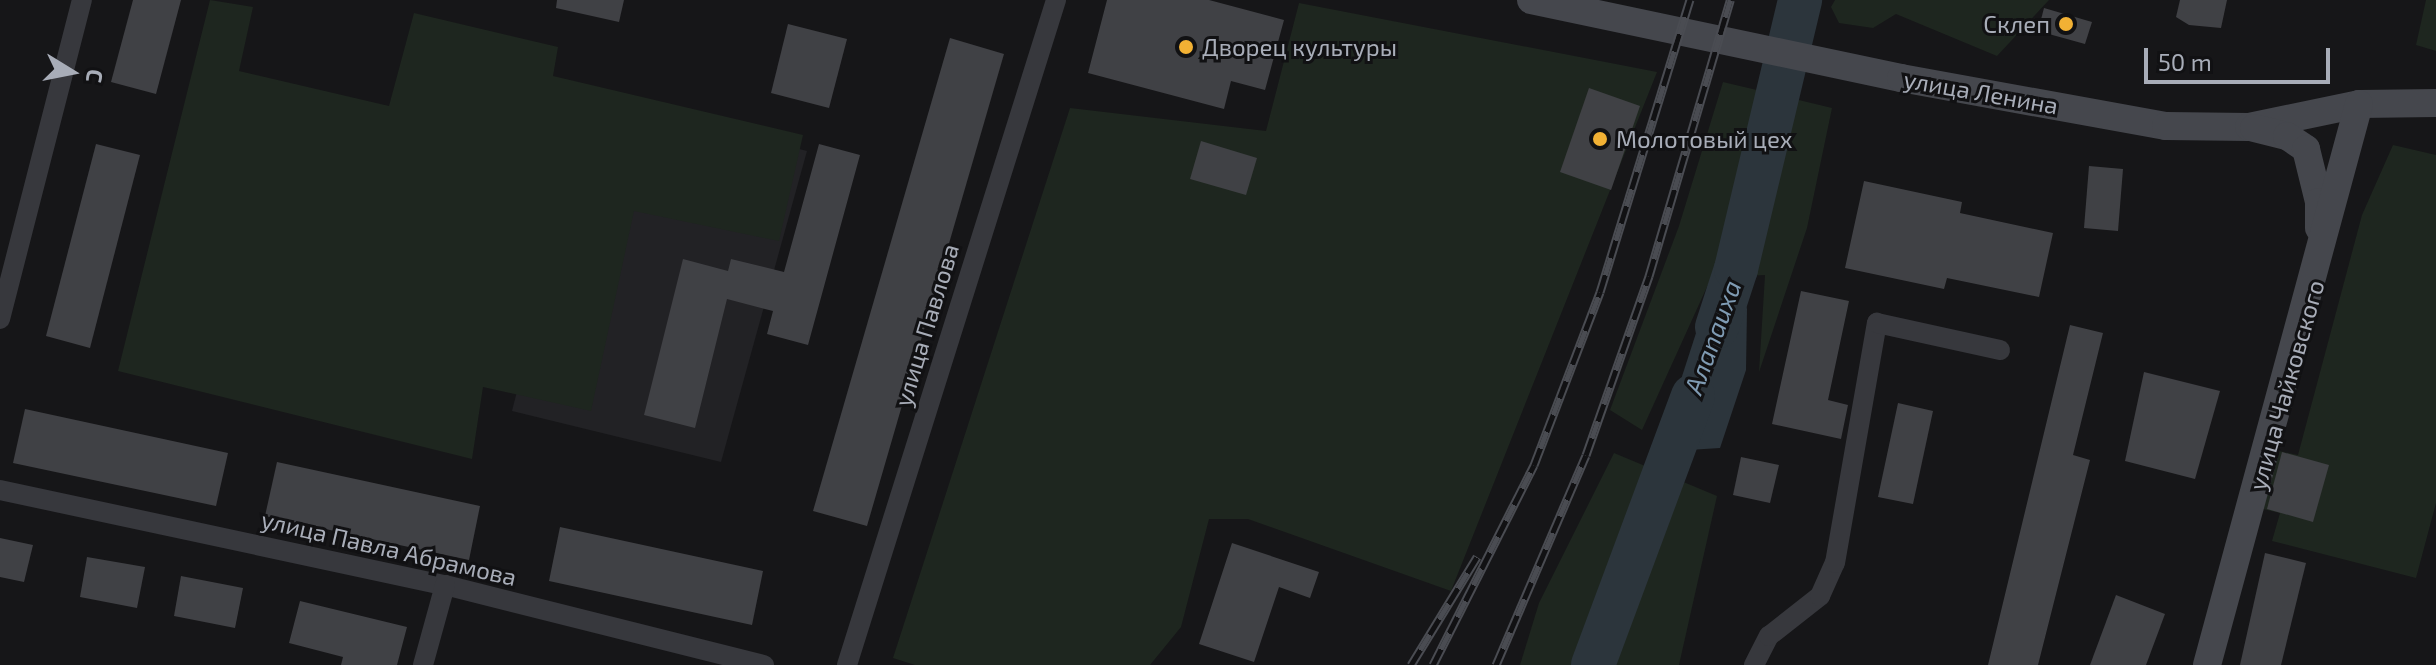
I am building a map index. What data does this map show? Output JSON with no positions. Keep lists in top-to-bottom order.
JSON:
{
  "streets": {
    "main road": ["улица Ленина", "улица Чайковского"],
    "street": ["улица Павлова", "улица Павла Абрамова"]
  },
  "crossings": [
    ["улица Ленина", "улица Чайковского"]
  ],
  "water": ["Алапаиха"],
  "places": ["Склеп", "Дворец культуры", "Молотовый цех"],
  "scale_bar": "50 m",
  "north": "right"
}
